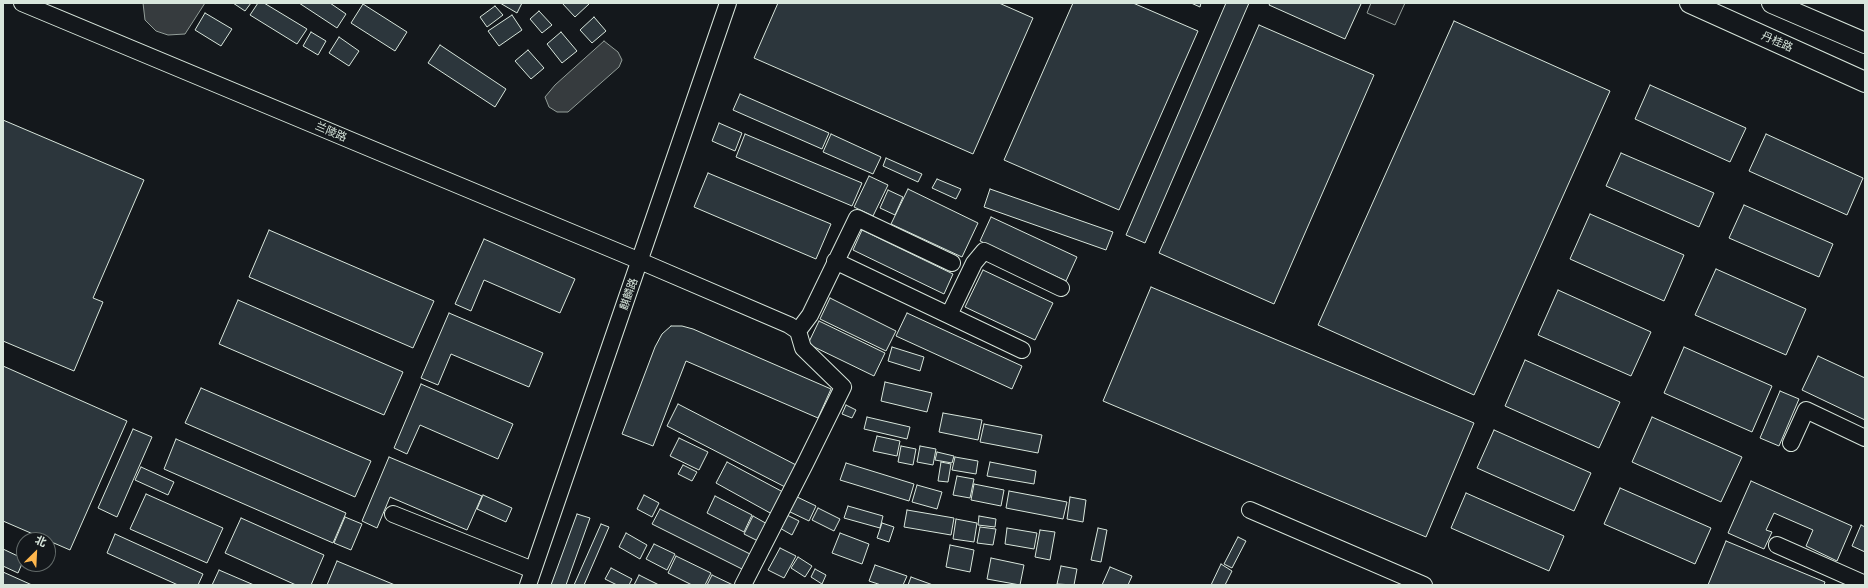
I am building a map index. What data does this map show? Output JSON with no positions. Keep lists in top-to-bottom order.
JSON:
{
  "streets": {
    "main road": ["丹桂路"],
    "street": ["兰陵路", "麒麟路"]
  },
  "crossings": [
    ["兰陵路", "麒麟路"]
  ],
  "north": "top right"
}
